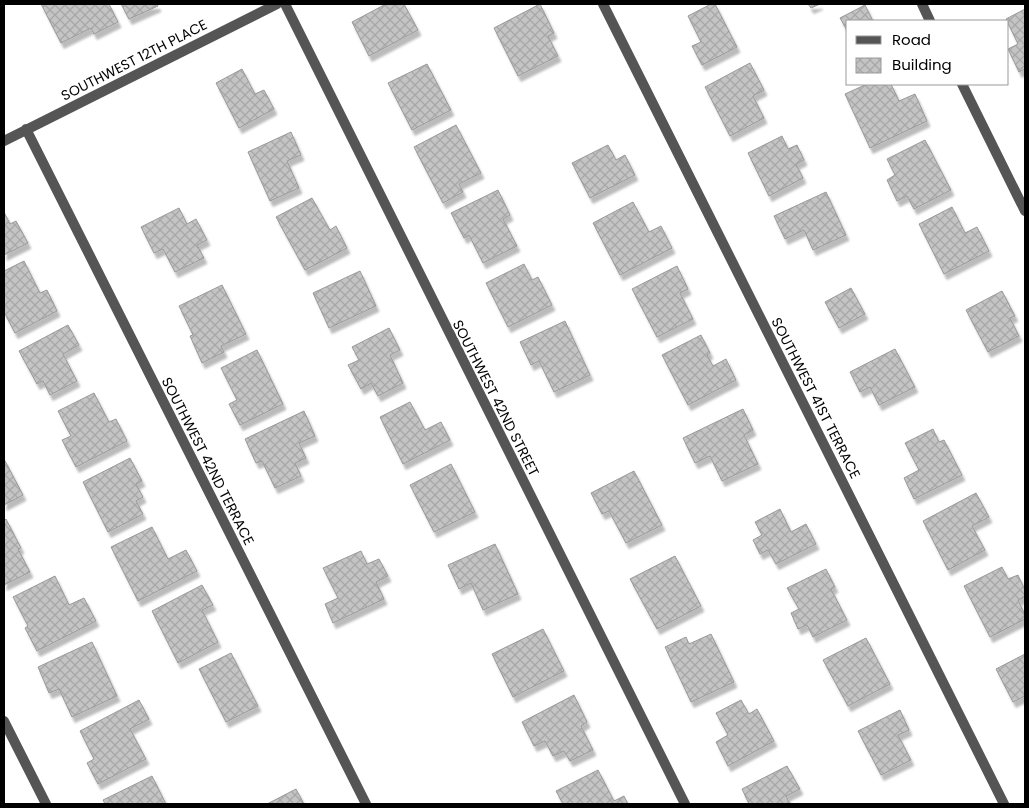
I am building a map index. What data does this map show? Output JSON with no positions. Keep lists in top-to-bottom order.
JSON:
{
  "streets": {
    "street": [
      "SOUTHWEST 12TH PLACE",
      "SOUTHWEST 42ND STREET",
      "SOUTHWEST 41ST TERRACE",
      "SOUTHWEST 42ND TERRACE"
    ]
  },
  "crossings": [
    ["SOUTHWEST 12TH PLACE", "SOUTHWEST 42ND TERRACE"]
  ],
  "legend": ["Road", "Building"]
}
